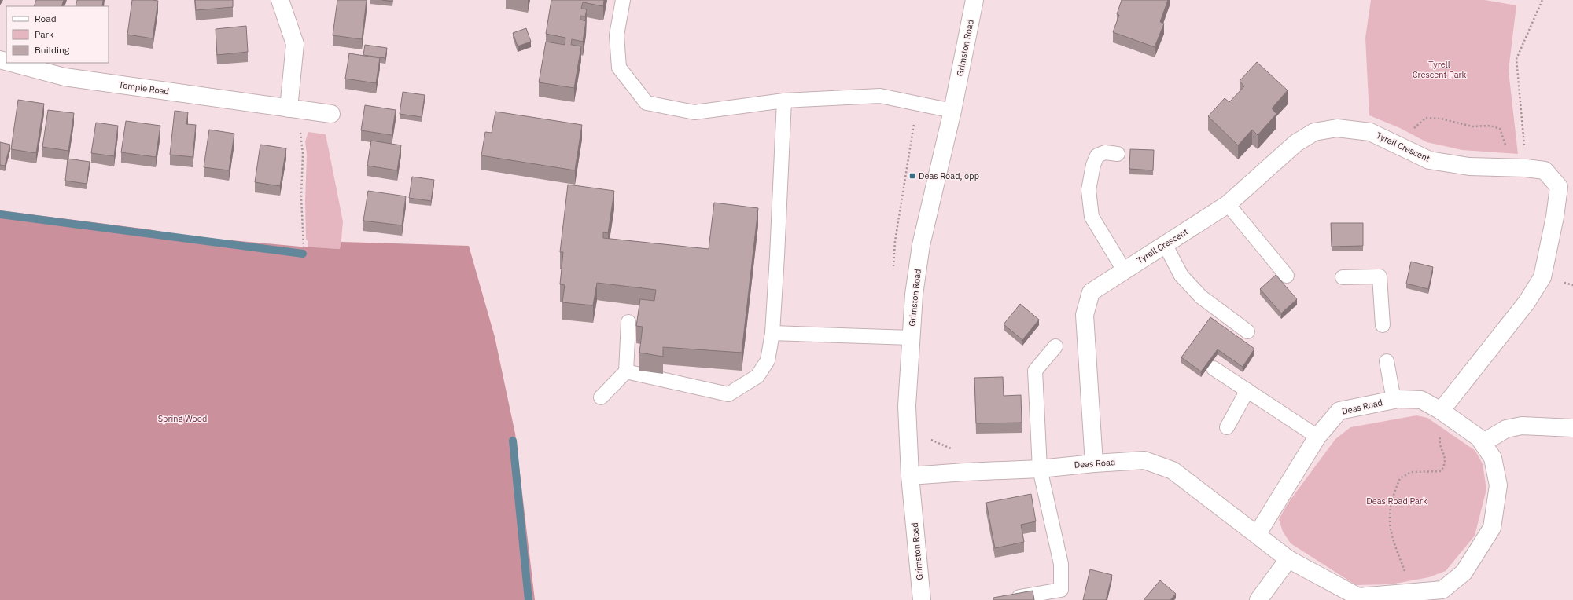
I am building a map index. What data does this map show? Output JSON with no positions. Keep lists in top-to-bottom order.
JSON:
{
  "streets": {
    "street": [
      "Grimston Road",
      "Temple Road",
      "Tyrell Crescent",
      "Deas Road"
    ]
  },
  "crossings": [
    ["Grimston Road", "Deas Road"],
    ["Tyrell Crescent", "Deas Road"]
  ],
  "parks": ["Tyrell Crescent Park", "Spring Wood", "Deas Road Park"],
  "places": {
    "transit": ["Deas Road, opp"]
  },
  "legend": ["Road", "Park", "Building"]
}
